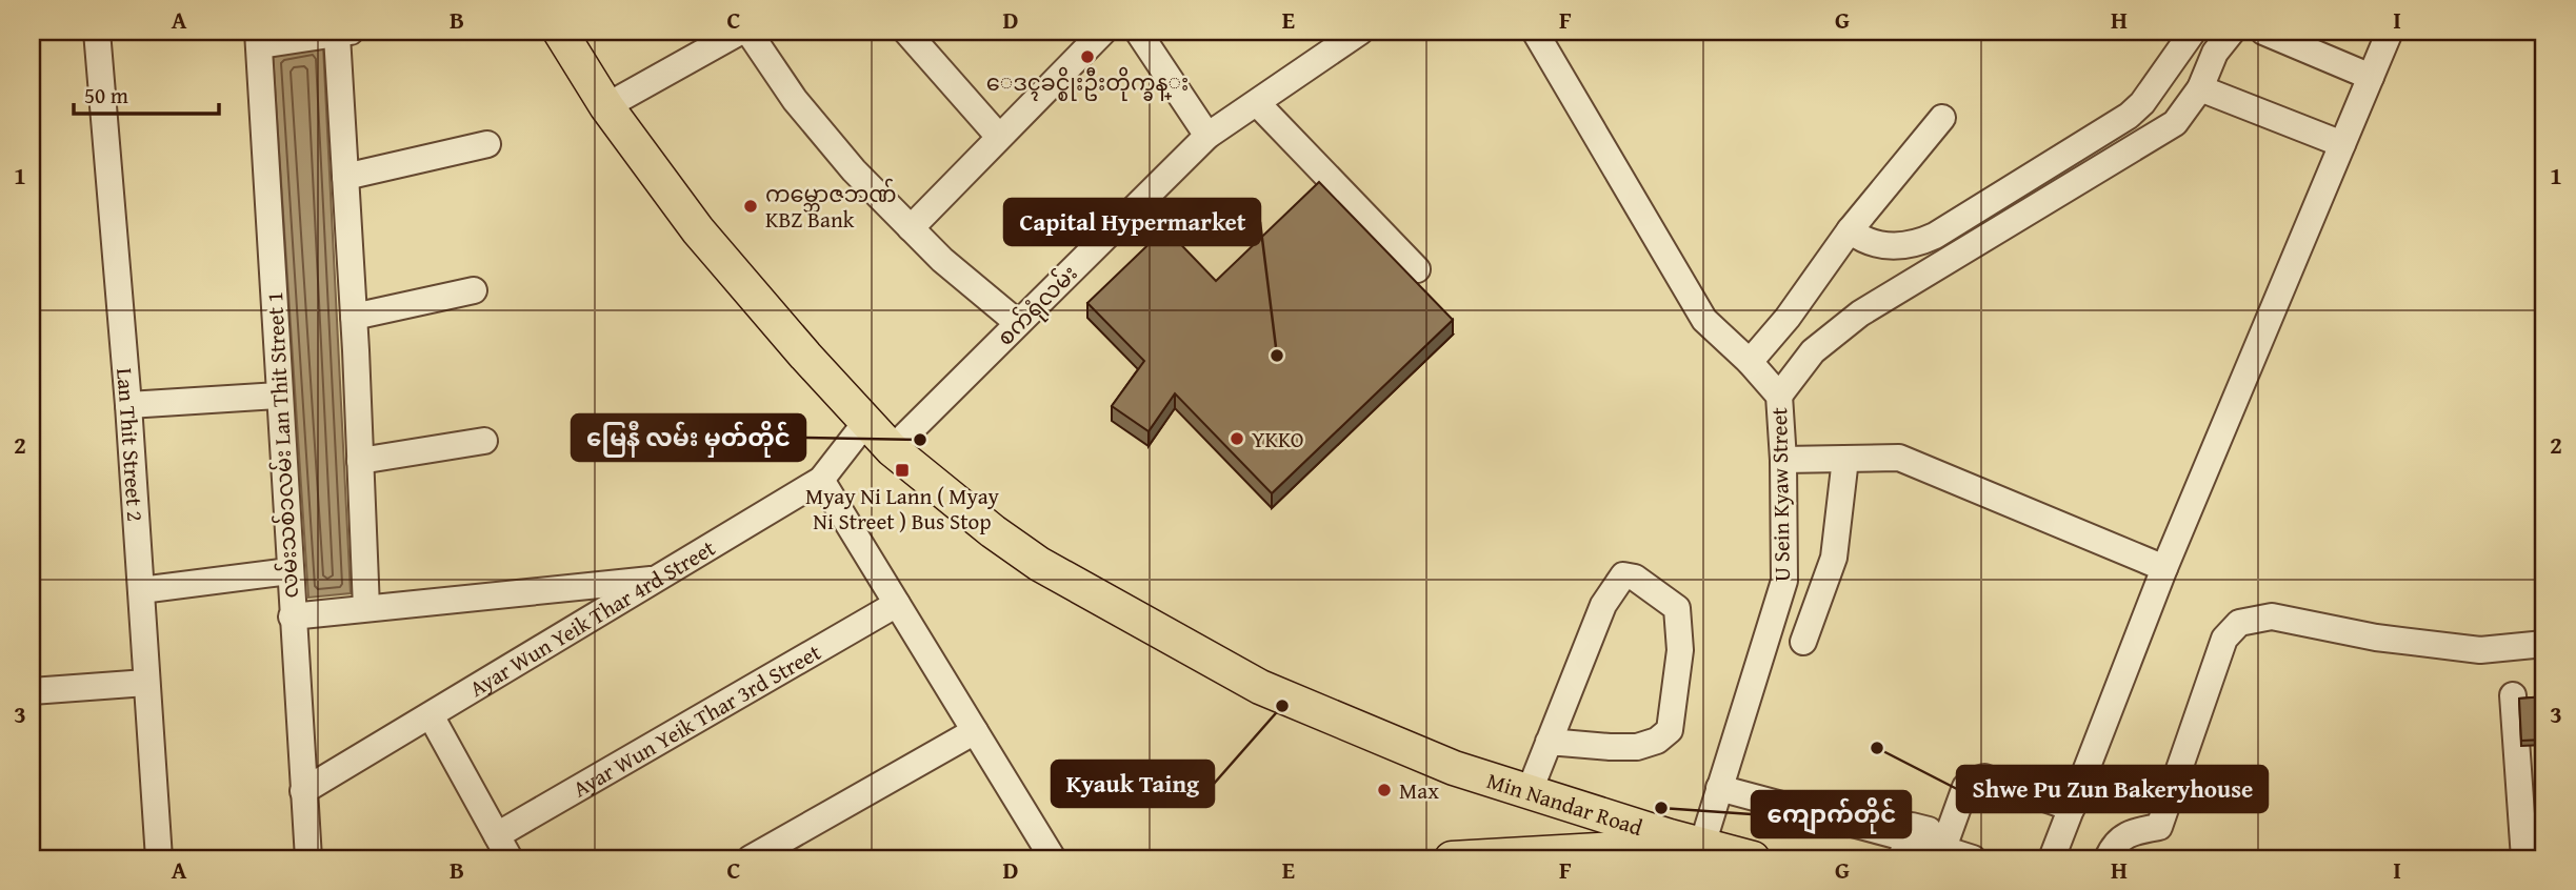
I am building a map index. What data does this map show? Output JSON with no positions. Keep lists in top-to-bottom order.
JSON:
{
  "streets": {
    "main road": ["Min Nandar Road"],
    "street": [
      "စက်ရုံလမ်း",
      "Lan Thit Street 2",
      "လမ်းသစ်၁လမ်း Lan Thit Street 1",
      "U Sein Kyaw Street",
      "Ayar Wun Yeik Thar 4rd Street",
      "Ayar Wun Yeik Thar 3rd Street"
    ]
  },
  "crossings": [
    ["စက်ရုံလမ်း", "Min Nandar Road"],
    ["လမ်းသစ်၁လမ်း Lan Thit Street 1", "Ayar Wun Yeik Thar 4rd Street"],
    ["U Sein Kyaw Street", "Min Nandar Road"],
    ["Ayar Wun Yeik Thar 4rd Street", "Min Nandar Road"]
  ],
  "places": {
    "other": [
      "ေဒၚခင္စိုးဦးတိုက္ခန္း",
      "ကမ္ဘောဇဘဏ် KBZ Bank",
      "Capital Hypermarket",
      "YKKO",
      "မြေနီ လမ်း မှတ်တိုင်",
      "Kyauk Taing",
      "Shwe Pu Zun Bakeryhouse",
      "Max",
      "ကျောက်တိုင်"
    ],
    "transit": ["Myay Ni Lann ( Myay Ni Street ) Bus Stop"]
  },
  "scale_bar": "50 m",
  "grid": {
    "columns": [
      "A",
      "B",
      "C",
      "D",
      "E",
      "F",
      "G",
      "H",
      "I"
    ],
    "rows": ["1", "2", "3"]
  }
}
